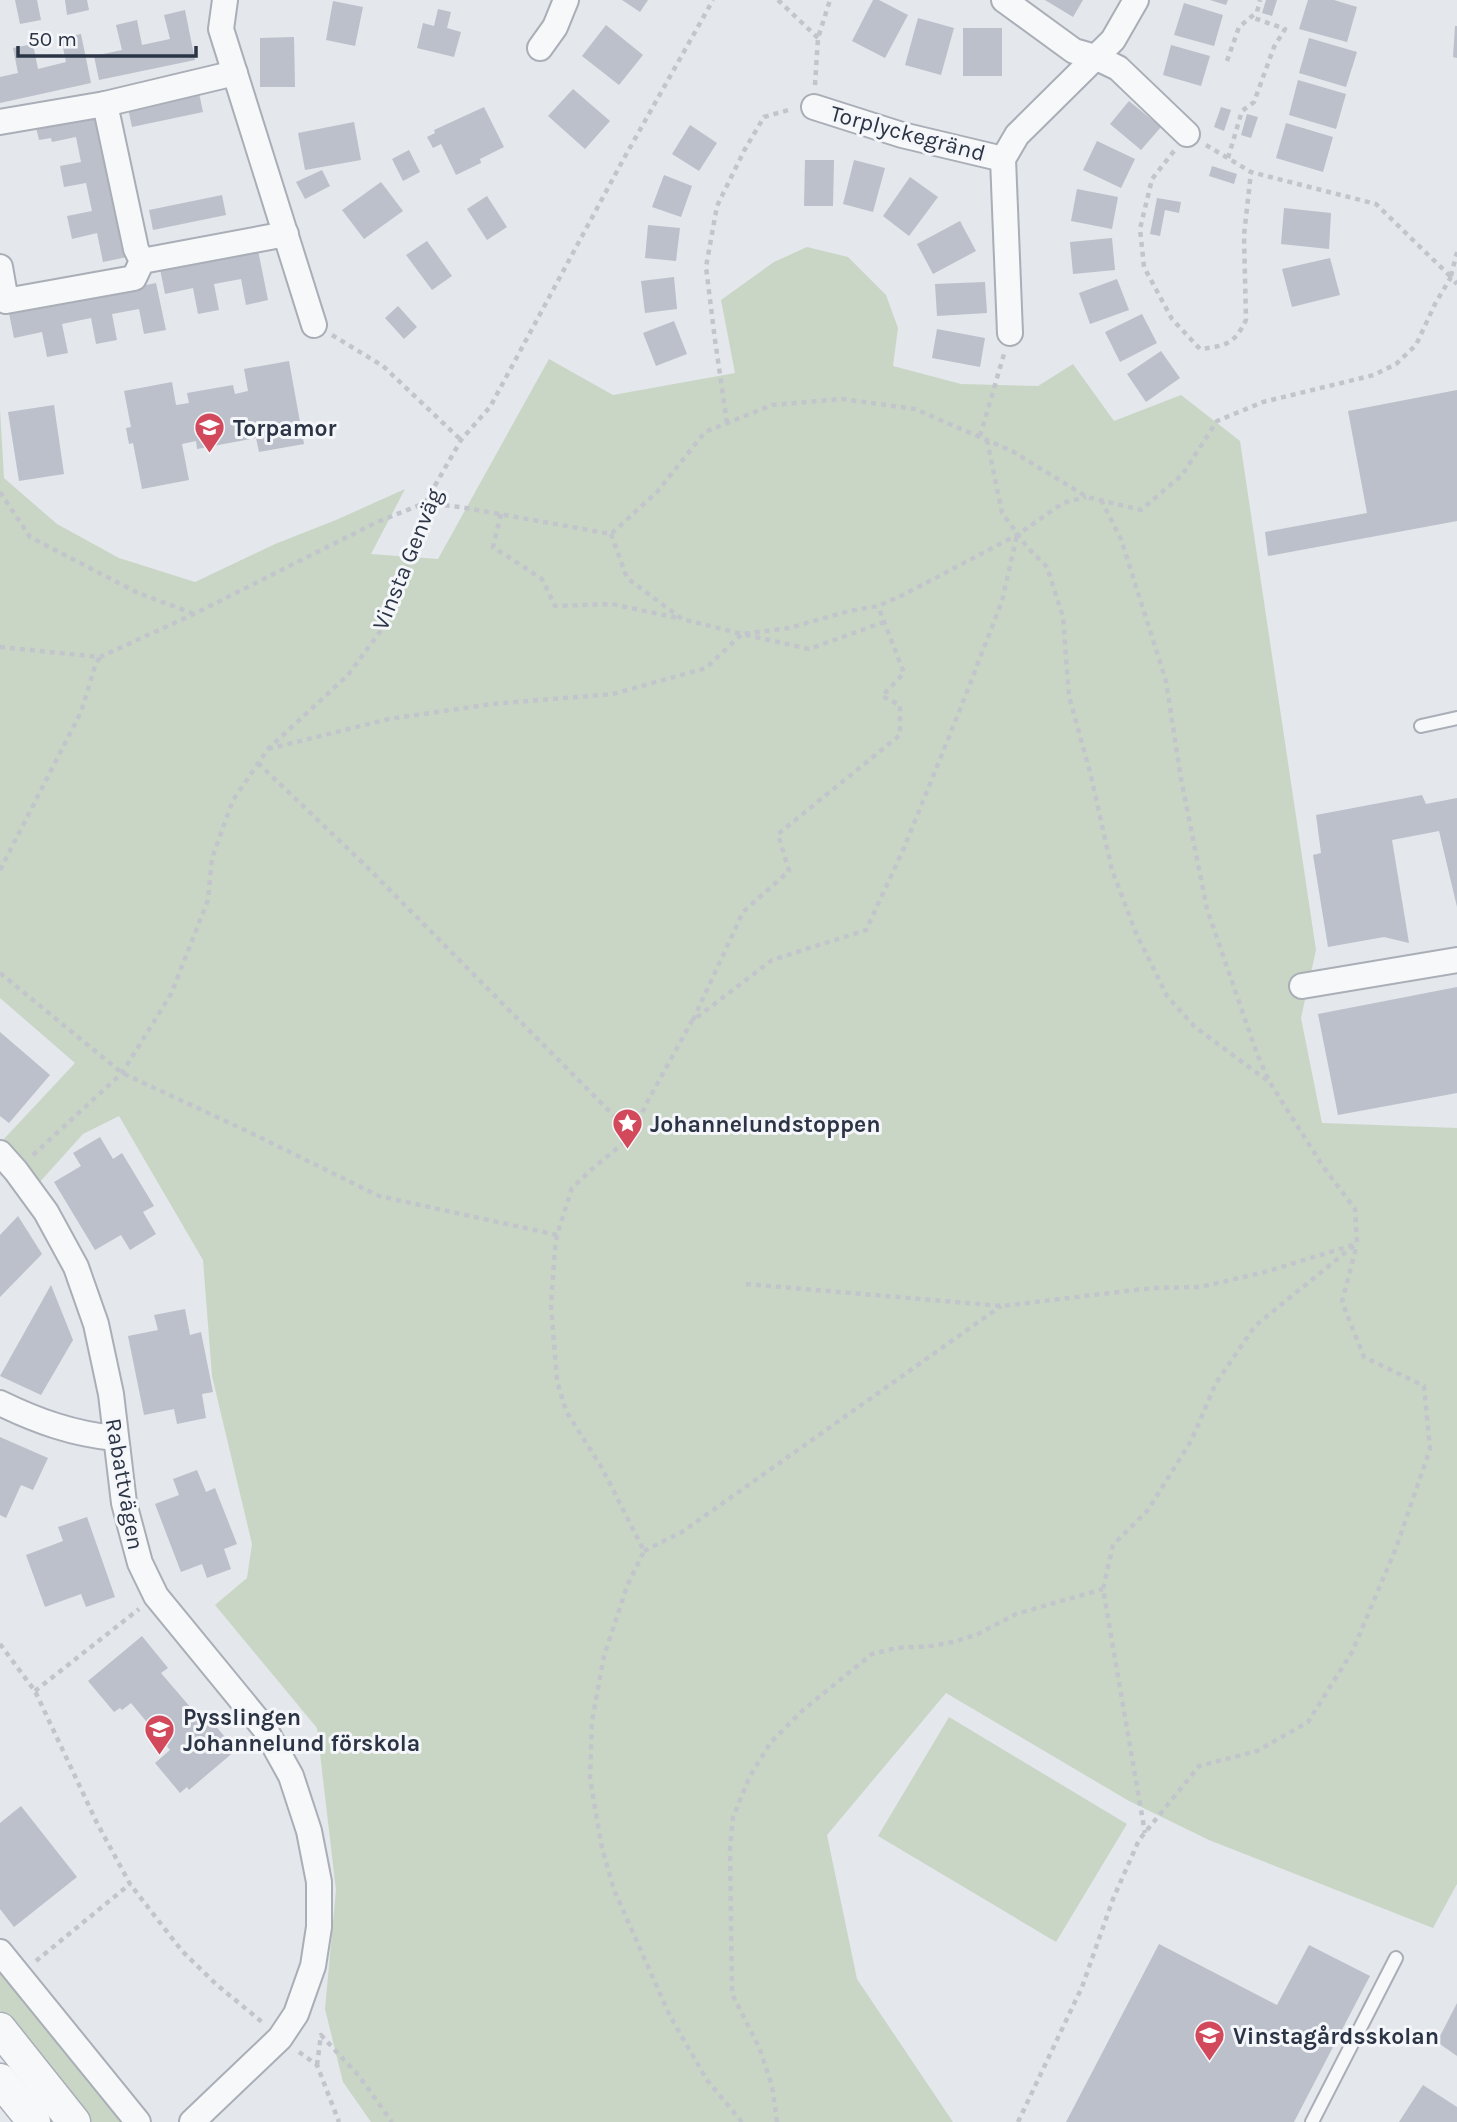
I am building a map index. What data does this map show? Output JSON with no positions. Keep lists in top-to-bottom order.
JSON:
{
  "streets": {
    "street": ["Torplyckegränd", "Rabattvägen"],
    "path": ["Vinsta Genväg"]
  },
  "crossings": [
    ["Vinsta Genväg", "Rabattvägen"]
  ],
  "places": {
    "school or university": ["Torpamor", "Pysslingen Johannelund förskola", "Vinstagårdsskolan"],
    "place": ["Johannelundstoppen"]
  },
  "scale_bar": "50 m"
}
